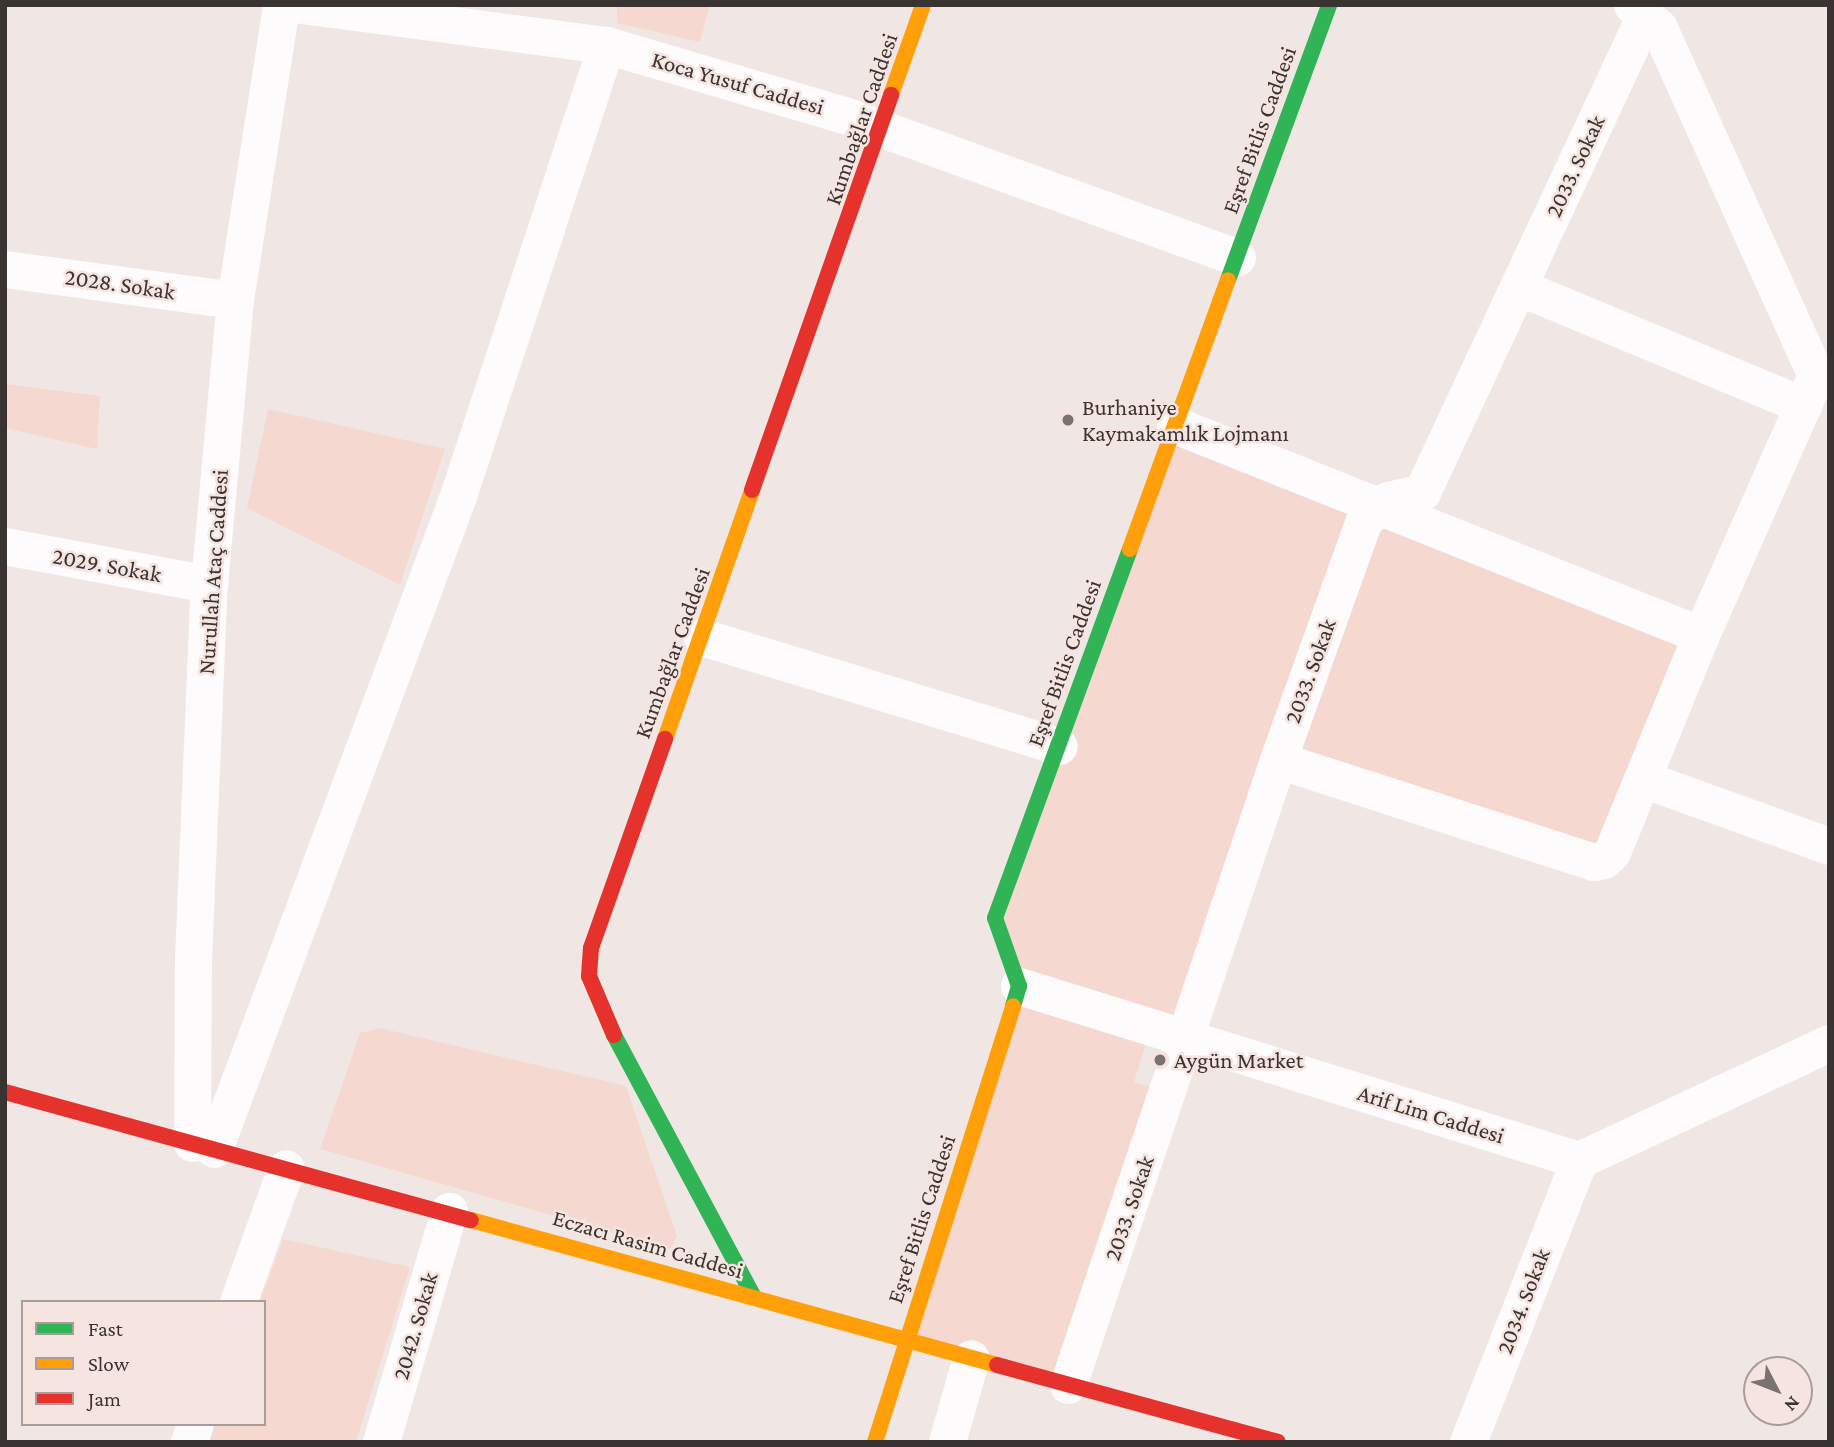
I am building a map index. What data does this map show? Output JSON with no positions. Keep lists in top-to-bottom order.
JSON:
{
  "streets": {
    "main road": ["Kumbağlar Caddesi", "Eşref Bitlis Caddesi", "Eczacı Rasim Caddesi"],
    "street": [
      "Koca Yusuf Caddesi",
      "2033. Sokak",
      "2028. Sokak",
      "2029. Sokak",
      "Nurullah Ataç Caddesi",
      "Arif Lim Caddesi",
      "2034. Sokak",
      "2042. Sokak"
    ]
  },
  "crossings": [
    ["Koca Yusuf Caddesi", "Kumbağlar Caddesi"],
    ["Koca Yusuf Caddesi", "Eşref Bitlis Caddesi"],
    ["Kumbağlar Caddesi", "Eczacı Rasim Caddesi"],
    ["Eşref Bitlis Caddesi", "Arif Lim Caddesi"],
    ["Eşref Bitlis Caddesi", "Eczacı Rasim Caddesi"],
    ["2033. Sokak", "Arif Lim Caddesi"],
    ["2033. Sokak", "Eczacı Rasim Caddesi"],
    ["2028. Sokak", "Nurullah Ataç Caddesi"],
    ["2029. Sokak", "Nurullah Ataç Caddesi"],
    ["Nurullah Ataç Caddesi", "Eczacı Rasim Caddesi"],
    ["Arif Lim Caddesi", "2034. Sokak"],
    ["Eczacı Rasim Caddesi", "2042. Sokak"]
  ],
  "places": ["Burhaniye Kaymakamlık Lojmanı", "Aygün Market"],
  "legend": ["Fast", "Slow", "Jam"],
  "north": "bottom right"
}
